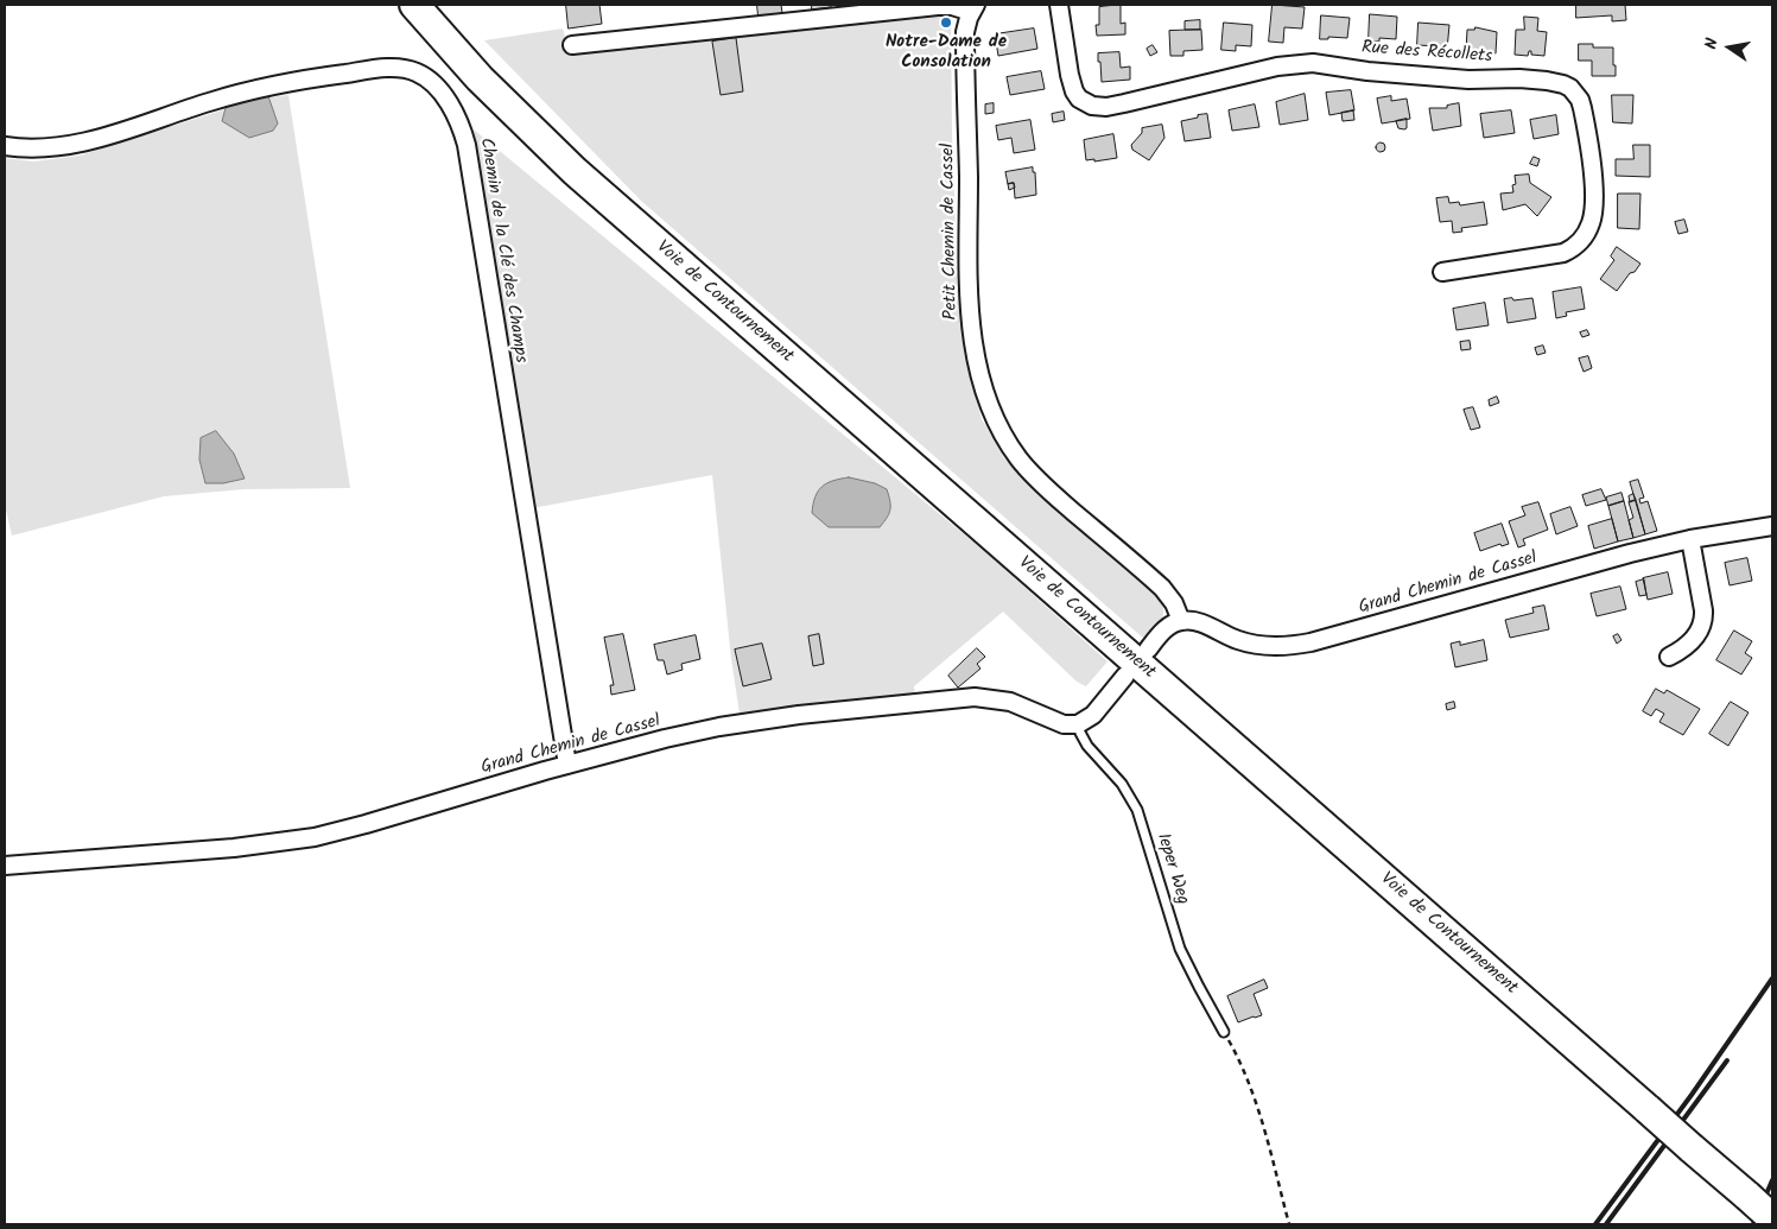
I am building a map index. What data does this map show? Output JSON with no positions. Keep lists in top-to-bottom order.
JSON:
{
  "streets": {
    "highway": ["Voie de Contournement"],
    "street": [
      "Rue des Récollets",
      "Petit Chemin de Cassel",
      "Chemin de la Clé des Champs",
      "Grand Chemin de Cassel"
    ],
    "lane": ["Ieper Weg"]
  },
  "crossings": [
    ["Petit Chemin de Cassel", "Grand Chemin de Cassel"],
    ["Chemin de la Clé des Champs", "Grand Chemin de Cassel"],
    ["Grand Chemin de Cassel", "Ieper Weg"]
  ],
  "places": ["Notre-Dame de Consolation"],
  "north": "left"
}
